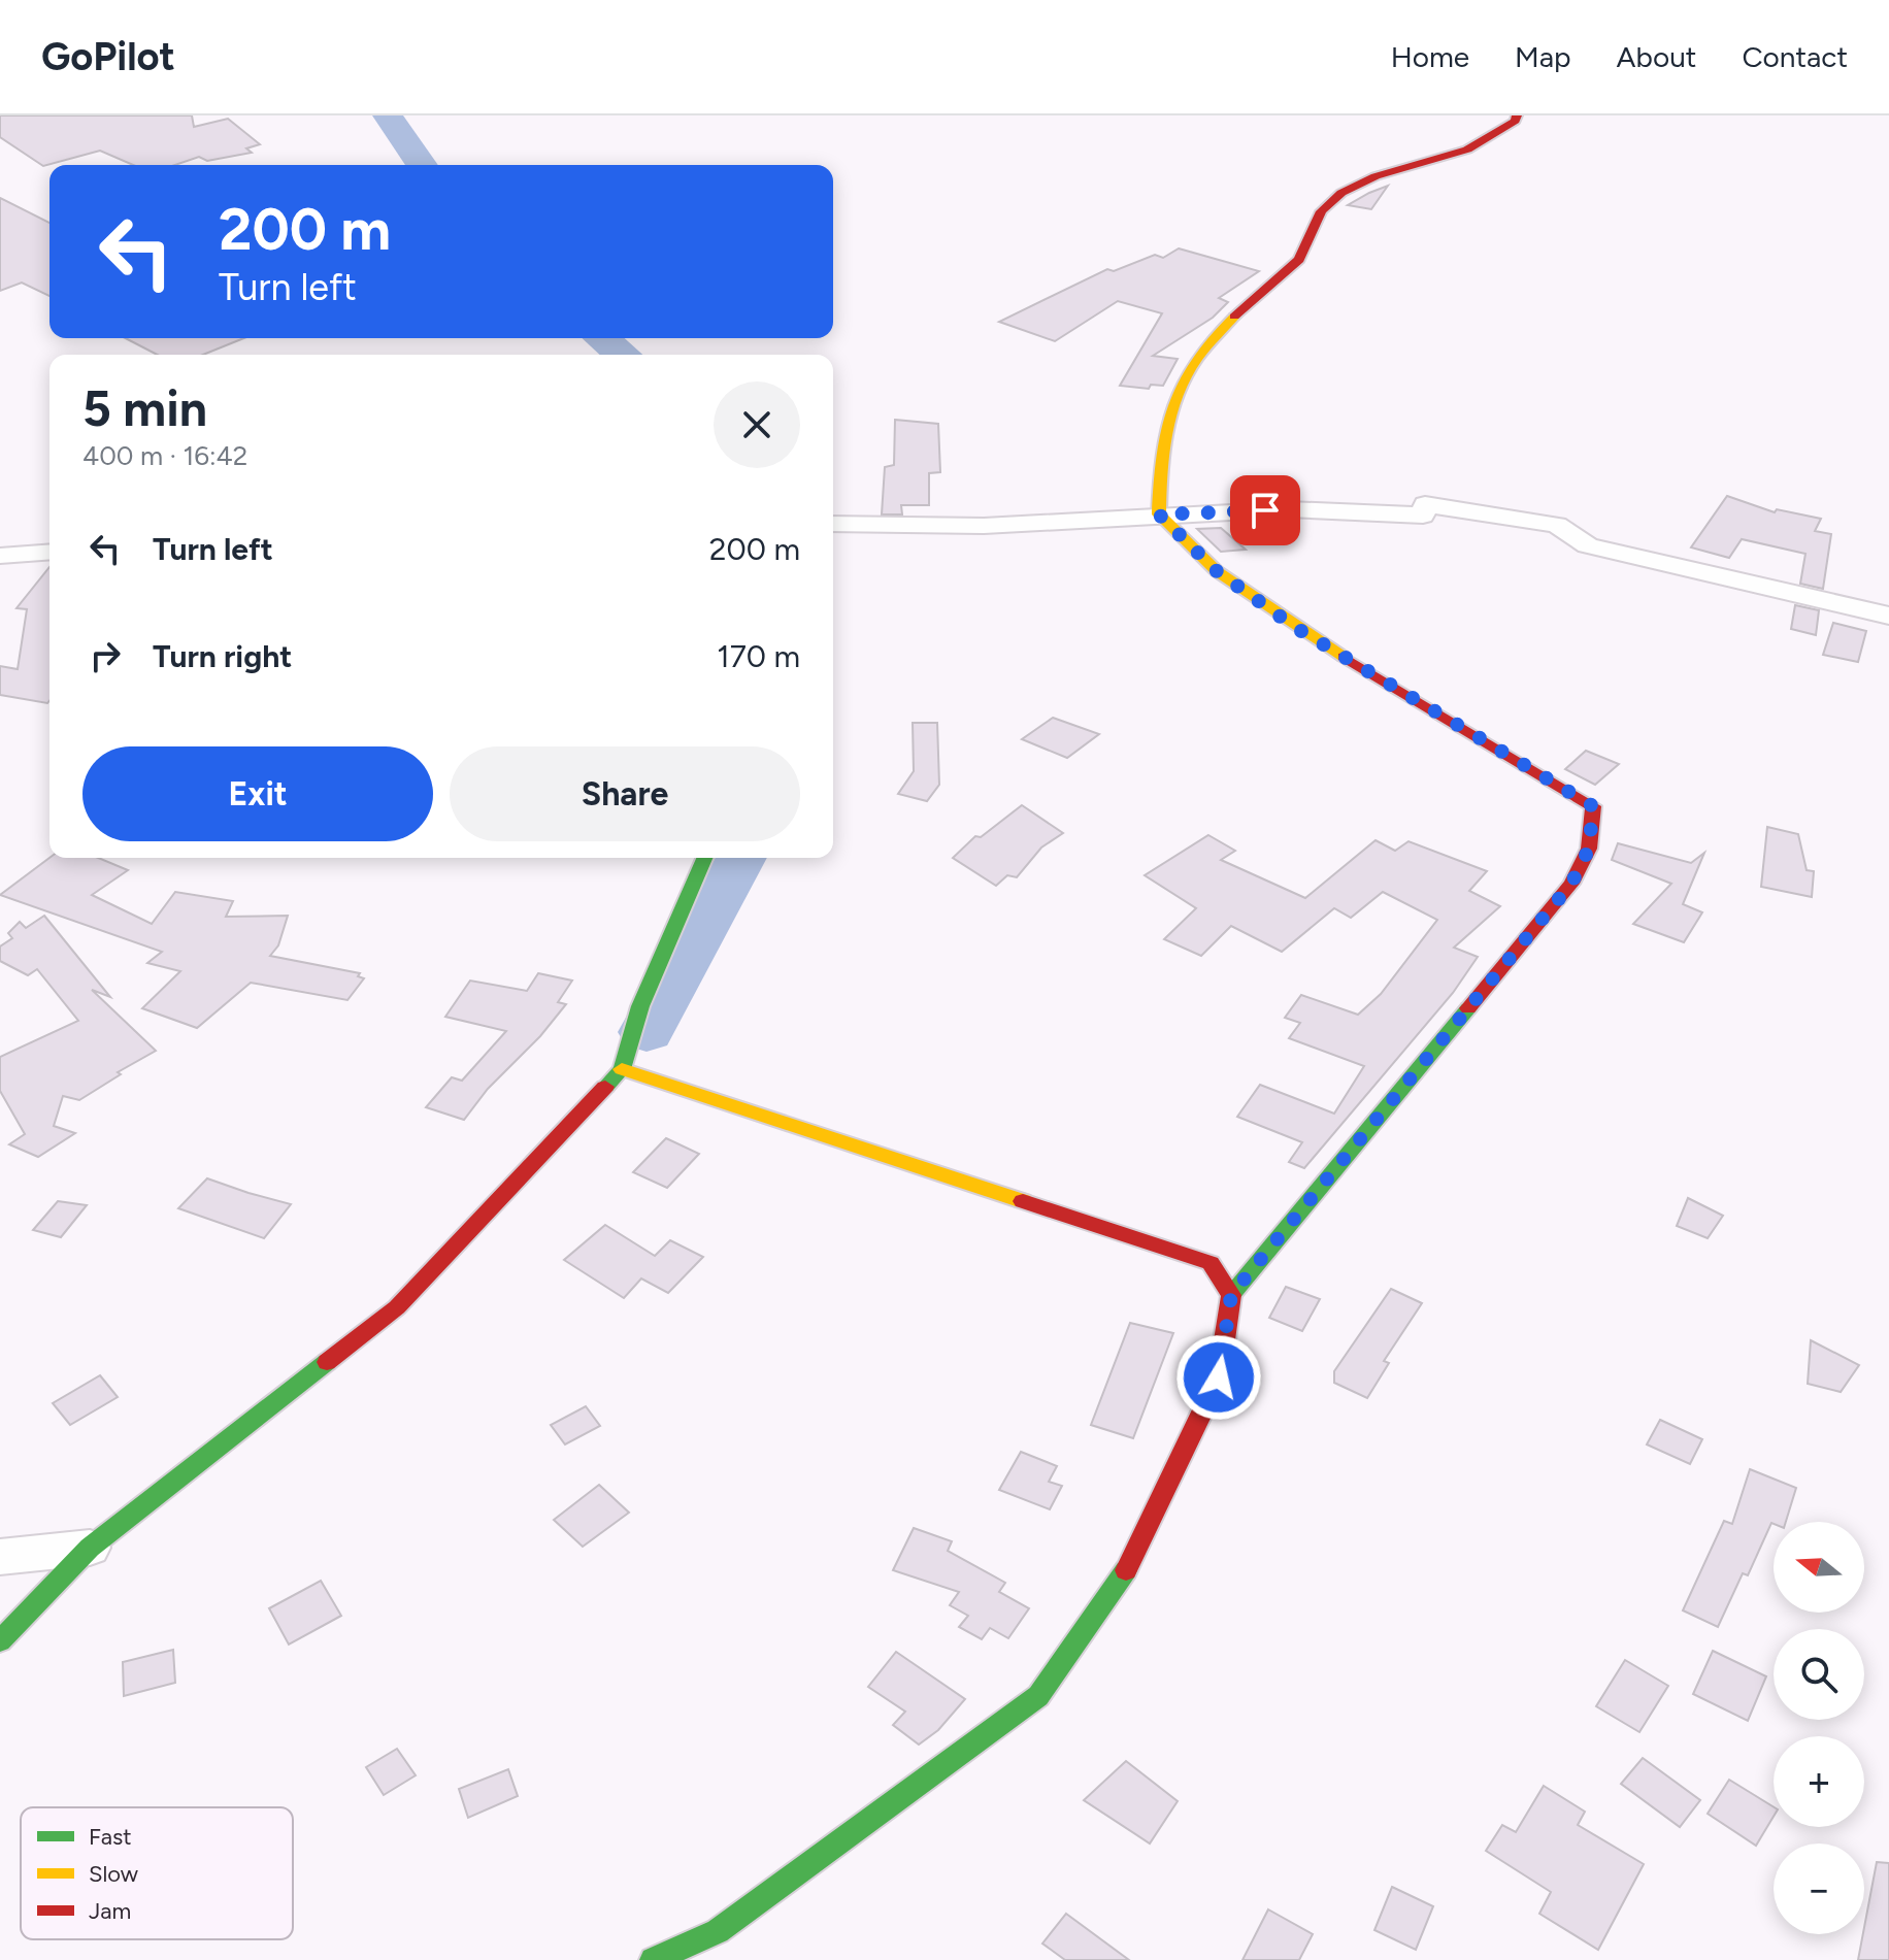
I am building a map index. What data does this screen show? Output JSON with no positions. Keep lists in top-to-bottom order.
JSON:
{
  "legend": ["Fast", "Slow", "Jam"],
  "north": "left",
  "page": {
    "header": "GoPilot",
    "nav": [
      "Home",
      "Map",
      "About",
      "Contact"
    ],
    "turn": ["200 m", "Turn left"],
    "heading": ["5 min", "400 m · 16:42"],
    "list": [
      {
        "name": "Turn left",
        "value": "200 m"
      },
      {
        "name": "Turn right",
        "value": "170 m"
      }
    ],
    "buttons": ["Exit", "Share"],
    "map_buttons": ["+", "−"]
  }
}
